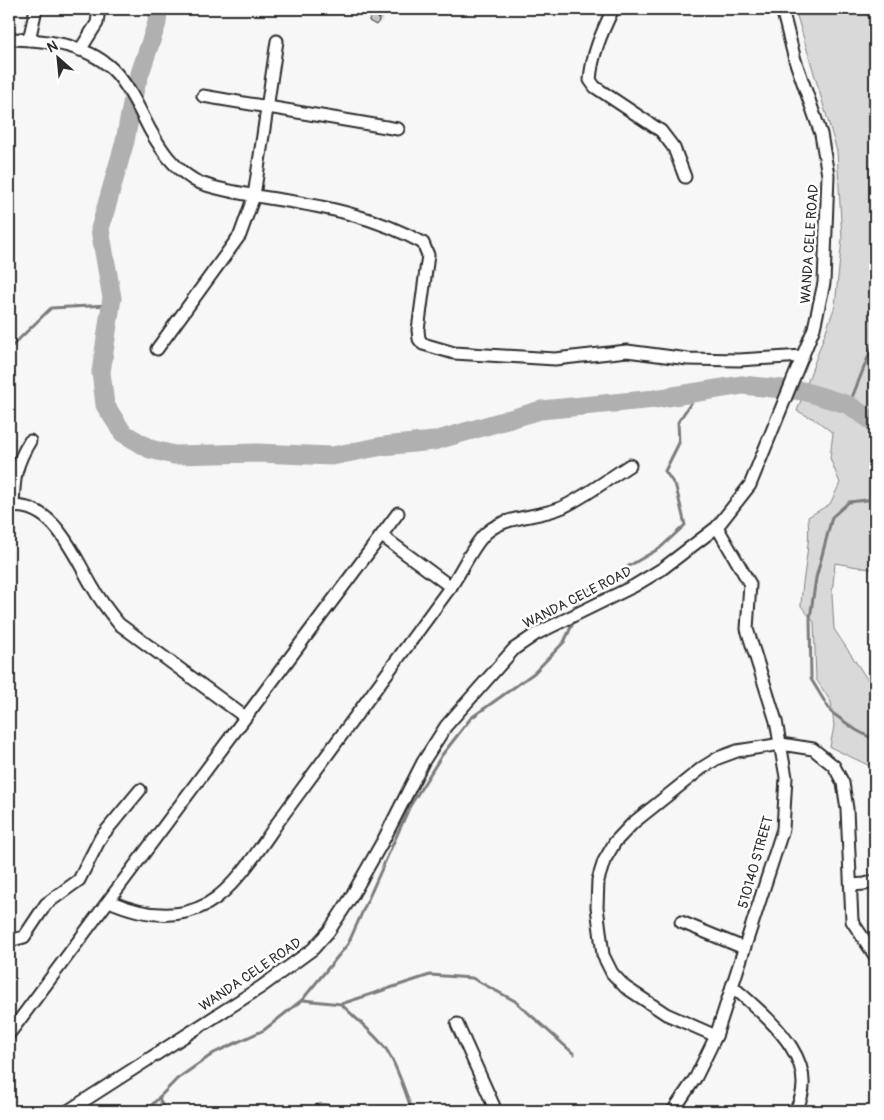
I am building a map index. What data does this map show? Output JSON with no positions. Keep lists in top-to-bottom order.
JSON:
{
  "streets": {
    "street": ["WANDA CELE ROAD", "510140 STREET"]
  },
  "crossings": [
    ["WANDA CELE ROAD", "510140 STREET"]
  ],
  "north": "top left"
}
